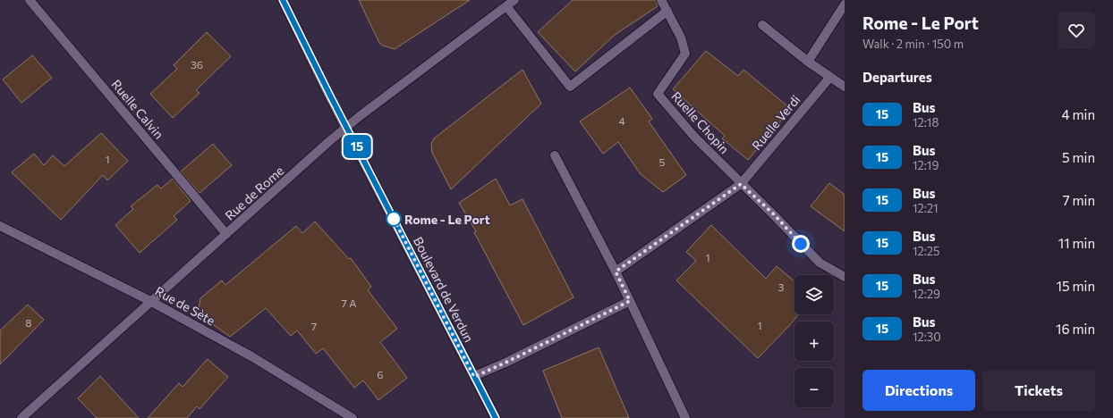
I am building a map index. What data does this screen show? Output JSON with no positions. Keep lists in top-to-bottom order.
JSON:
{
  "streets": {
    "street": [
      "Ruelle Calvin",
      "Ruelle Chopin",
      "Ruelle Verdi",
      "Rue de Rome",
      "Boulevard de Verdun",
      "Rue de Sète"
    ]
  },
  "crossings": [
    ["Ruelle Calvin", "Rue de Rome"],
    ["Ruelle Chopin", "Ruelle Verdi"],
    ["Rue de Rome", "Boulevard de Verdun"],
    ["Rue de Rome", "Rue de Sète"]
  ],
  "places": ["Rome - Le Port"],
  "lines": ["bus line 15"],
  "house_numbers": [
    "36",
    "4",
    "1",
    "5",
    "1",
    "3",
    "7 A",
    "8",
    "1",
    "7",
    "6"
  ],
  "page": {
    "on_map": "15",
    "heading": [
      ["Rome - Le Port", "Walk · 2 min · 150 m"],
      "Departures"
    ],
    "list": [
      {
        "mark": "15",
        "name": "Bus",
        "note": "12:18",
        "value": "4 min"
      },
      {
        "mark": "15",
        "name": "Bus",
        "note": "12:19",
        "value": "5 min"
      },
      {
        "mark": "15",
        "name": "Bus",
        "note": "12:21",
        "value": "7 min"
      },
      {
        "mark": "15",
        "name": "Bus",
        "note": "12:25",
        "value": "11 min"
      },
      {
        "mark": "15",
        "name": "Bus",
        "note": "12:29",
        "value": "15 min"
      },
      {
        "mark": "15",
        "name": "Bus",
        "note": "12:30",
        "value": "16 min"
      }
    ],
    "map_buttons": ["+", "−"],
    "buttons": ["Directions", "Tickets"]
  }
}
